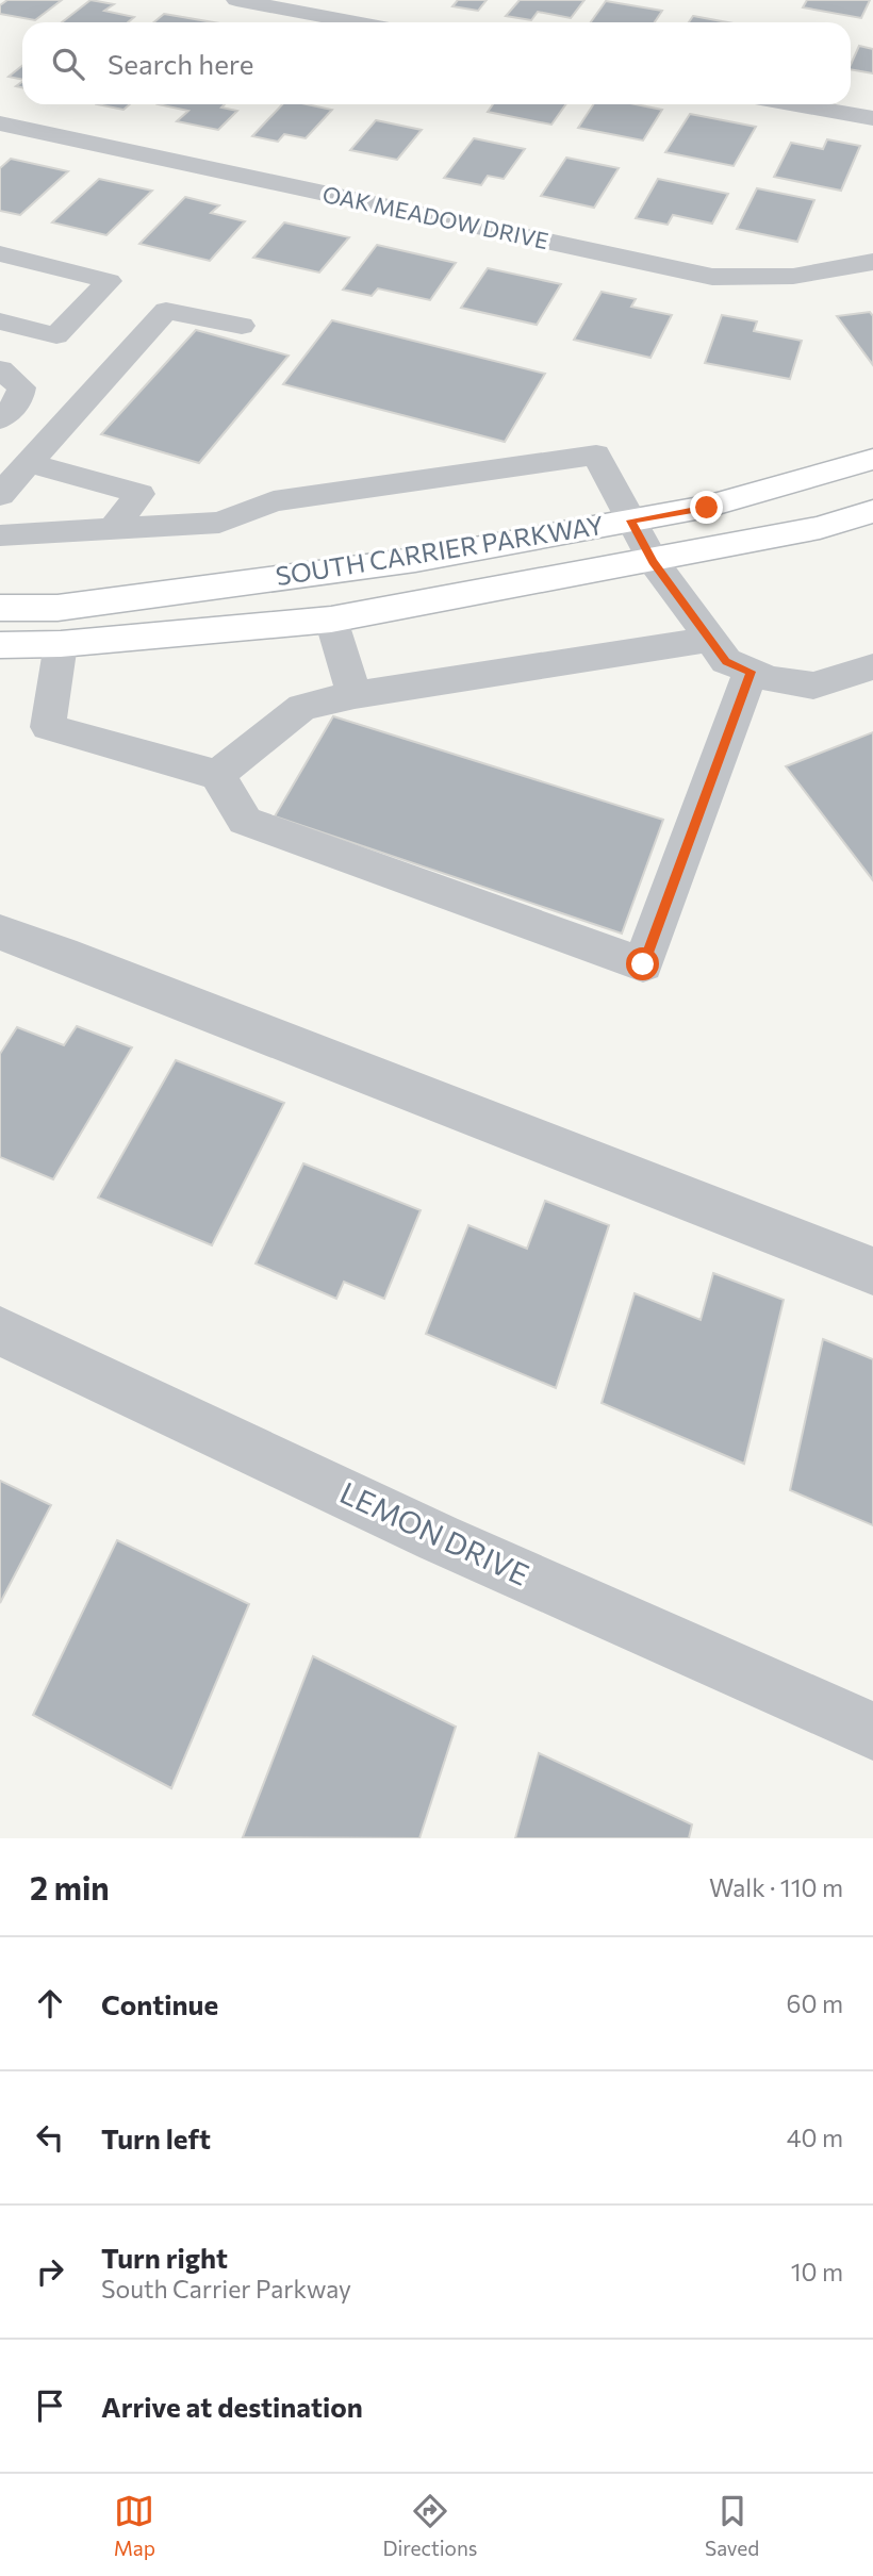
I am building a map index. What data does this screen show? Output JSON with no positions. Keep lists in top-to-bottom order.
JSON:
{
  "streets": {
    "main road": ["SOUTH CARRIER PARKWAY"],
    "street": ["OAK MEADOW DRIVE", "LEMON DRIVE"]
  },
  "page": {
    "search": "Search here",
    "heading": ["2 min", "Walk · 110 m"],
    "list": [
      ["Continue", "60 m"],
      ["Turn left", "40 m"],
      ["Turn right", "South Carrier Parkway", "10 m"],
      "Arrive at destination"
    ],
    "nav": ["Map", "Directions", "Saved"]
  }
}
